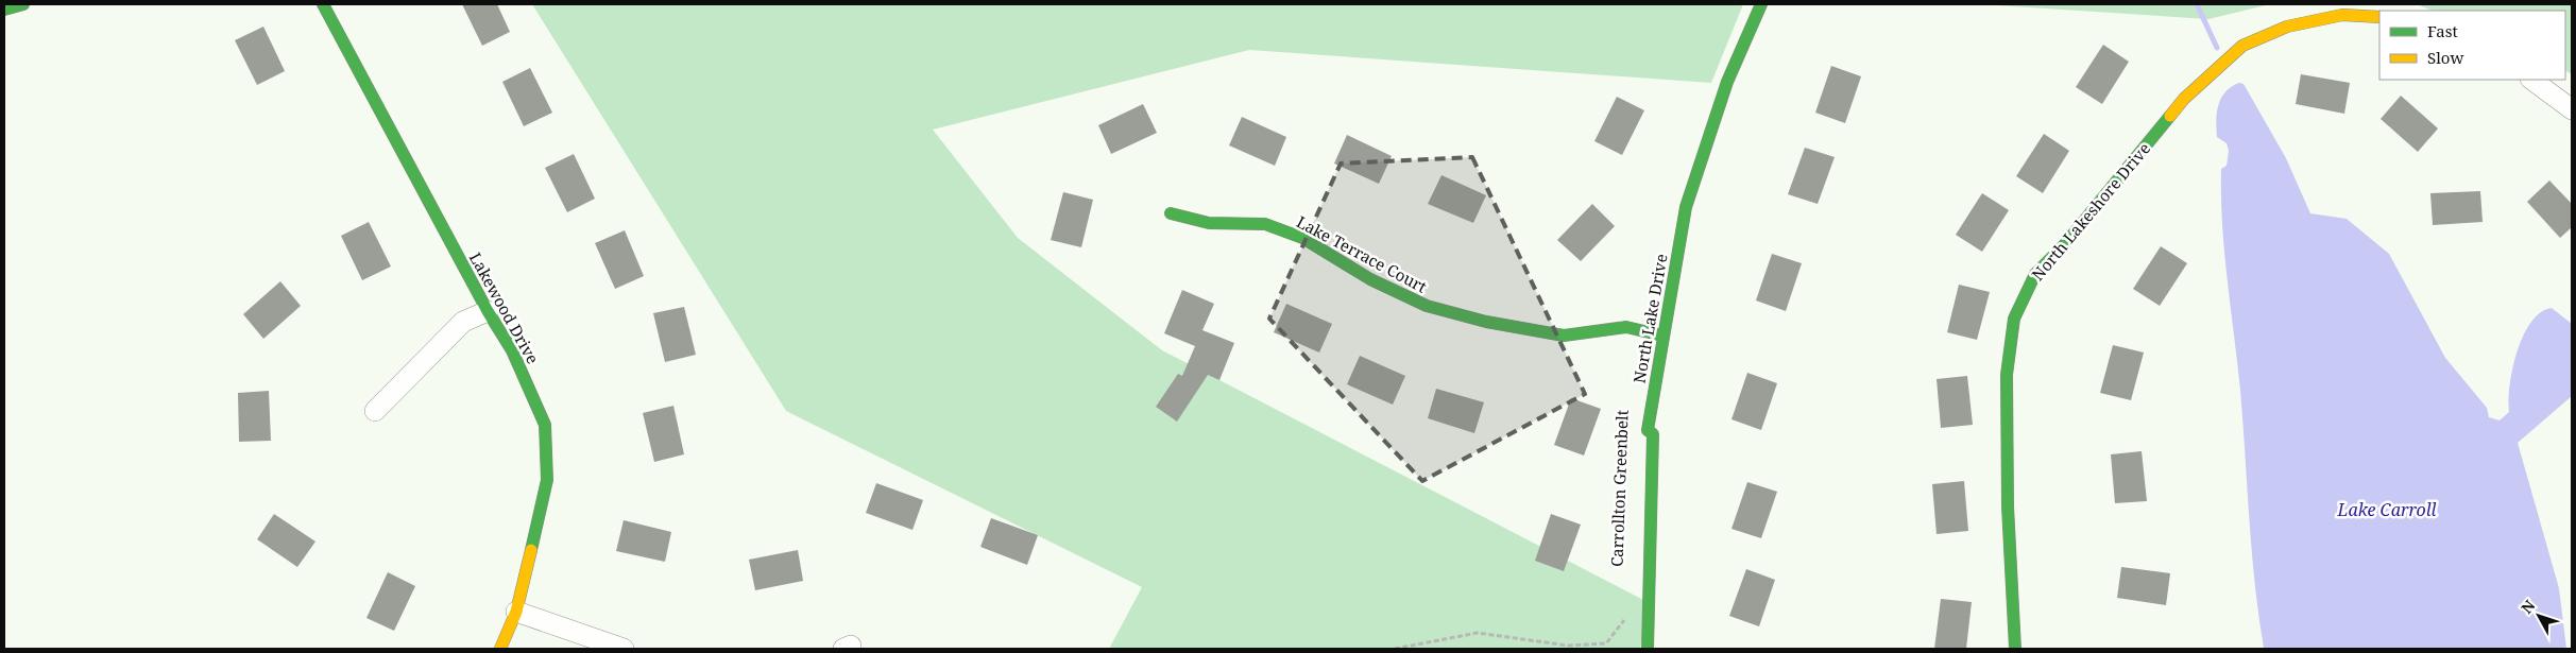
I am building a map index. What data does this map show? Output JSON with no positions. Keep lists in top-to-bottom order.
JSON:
{
  "streets": {
    "main road": [
      "North Lakeshore Drive",
      "Lake Terrace Court",
      "Lakewood Drive",
      "North Lake Drive"
    ]
  },
  "crossings": [
    ["Lake Terrace Court", "North Lake Drive"]
  ],
  "water": ["Lake Carroll"],
  "legend": ["Fast", "Slow"],
  "north": "top left"
}
